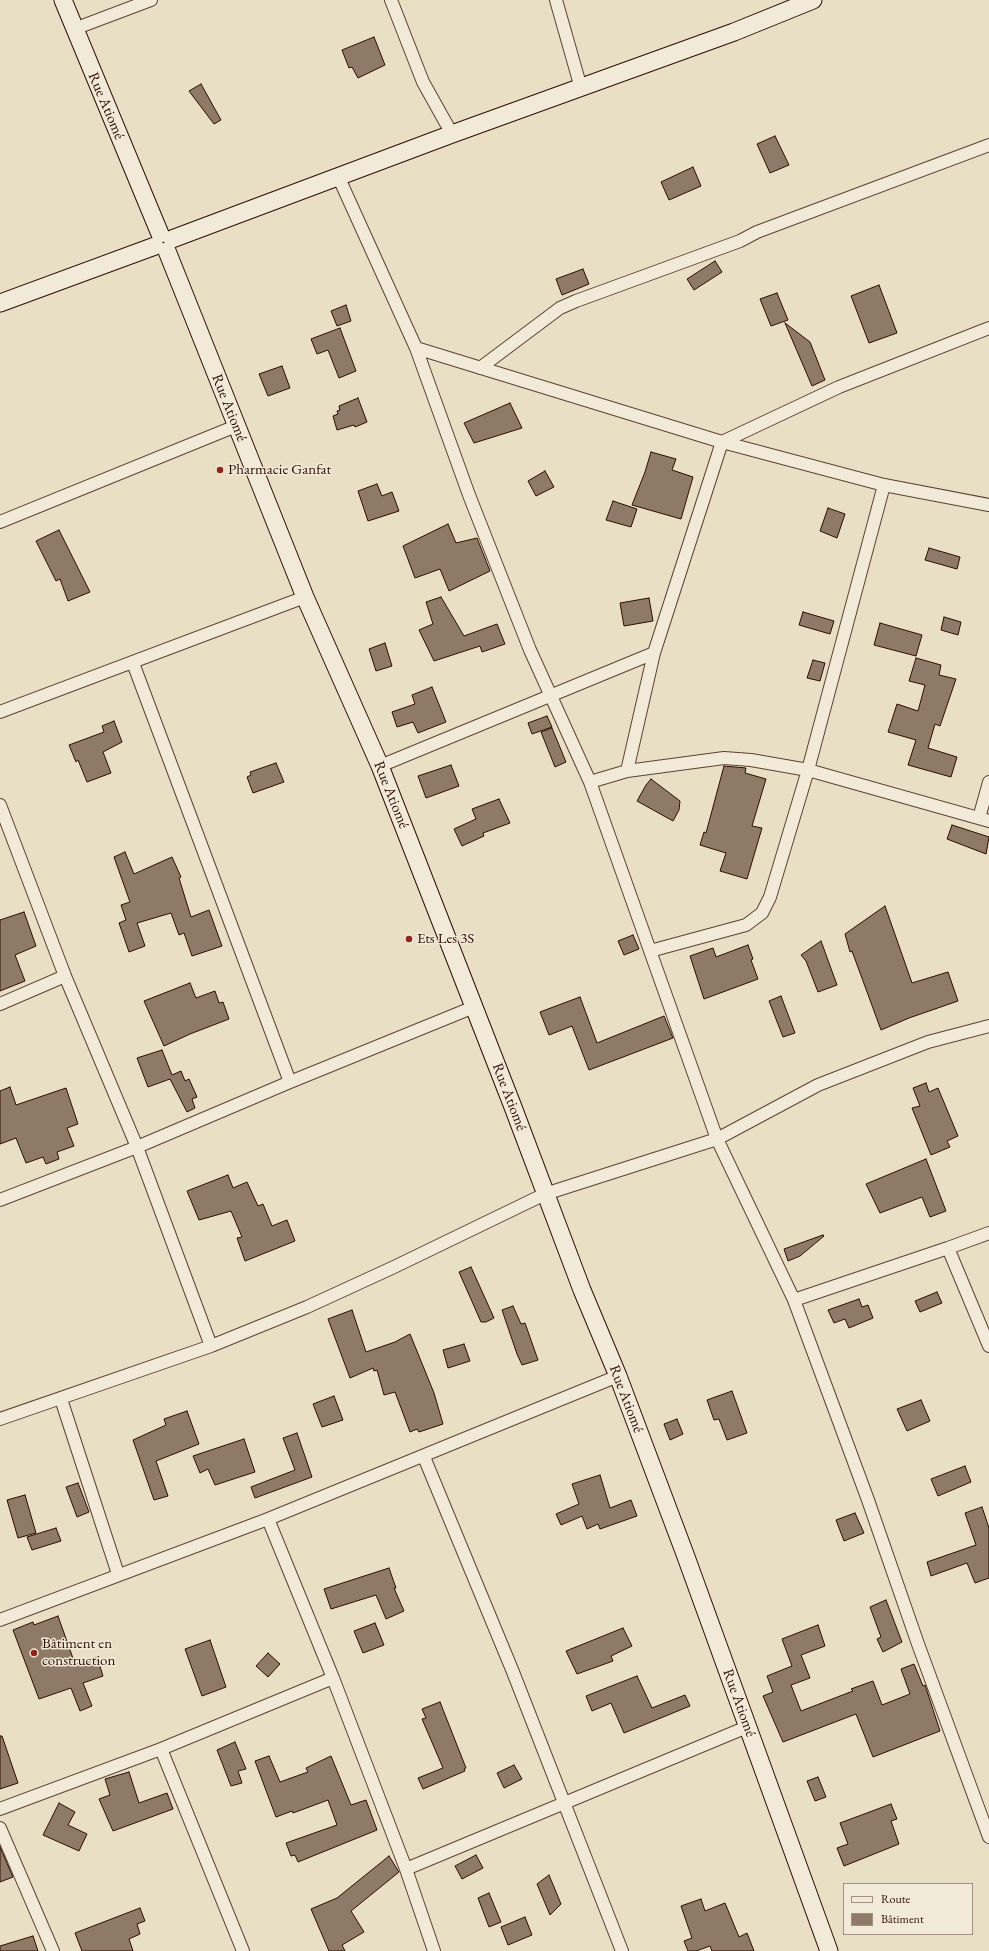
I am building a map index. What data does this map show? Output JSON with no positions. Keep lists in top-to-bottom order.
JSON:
{
  "streets": {
    "street": ["Rue Atiomé"]
  },
  "places": ["Pharmacie Ganfat", "Ets Les 3S", "Bâtiment en construction"],
  "legend": ["Route", "Bâtiment"]
}
